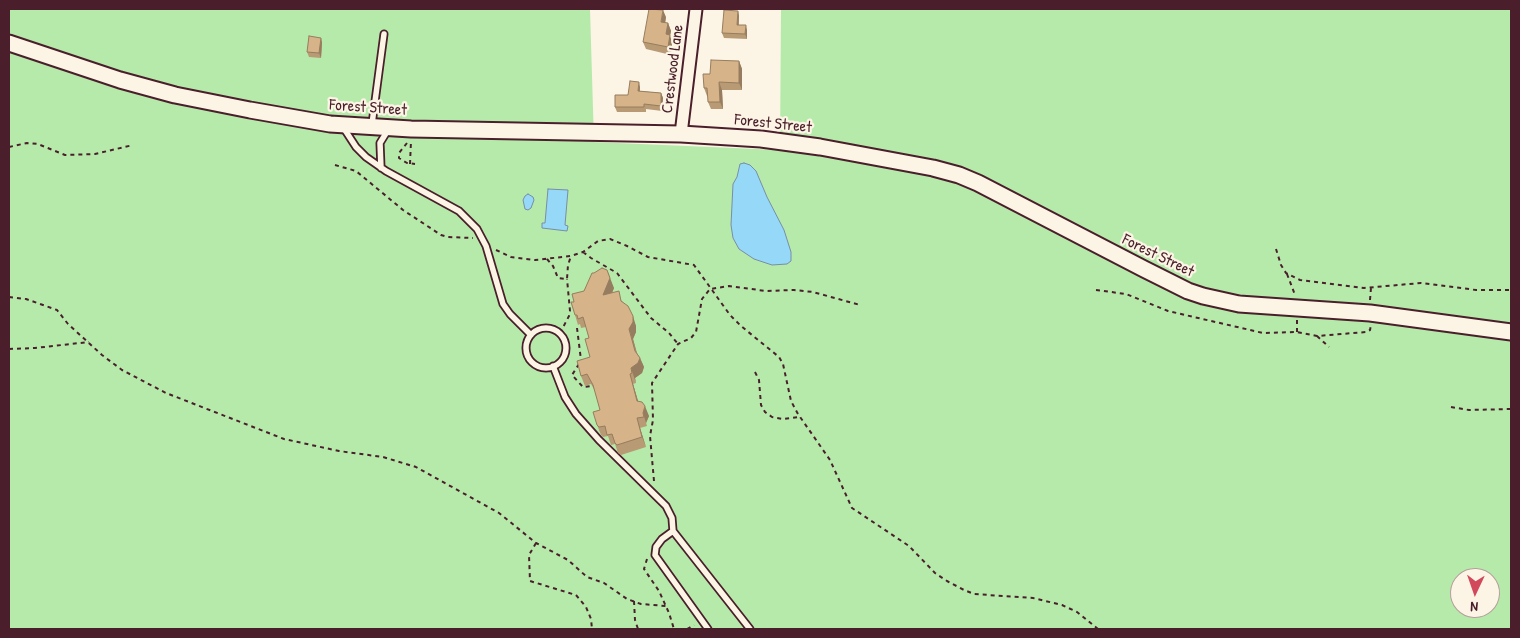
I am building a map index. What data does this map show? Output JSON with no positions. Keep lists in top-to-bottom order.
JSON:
{
  "streets": {
    "street": ["Crestwood Lane", "Forest Street"]
  },
  "crossings": [
    ["Crestwood Lane", "Forest Street"]
  ],
  "north": "bottom"
}
